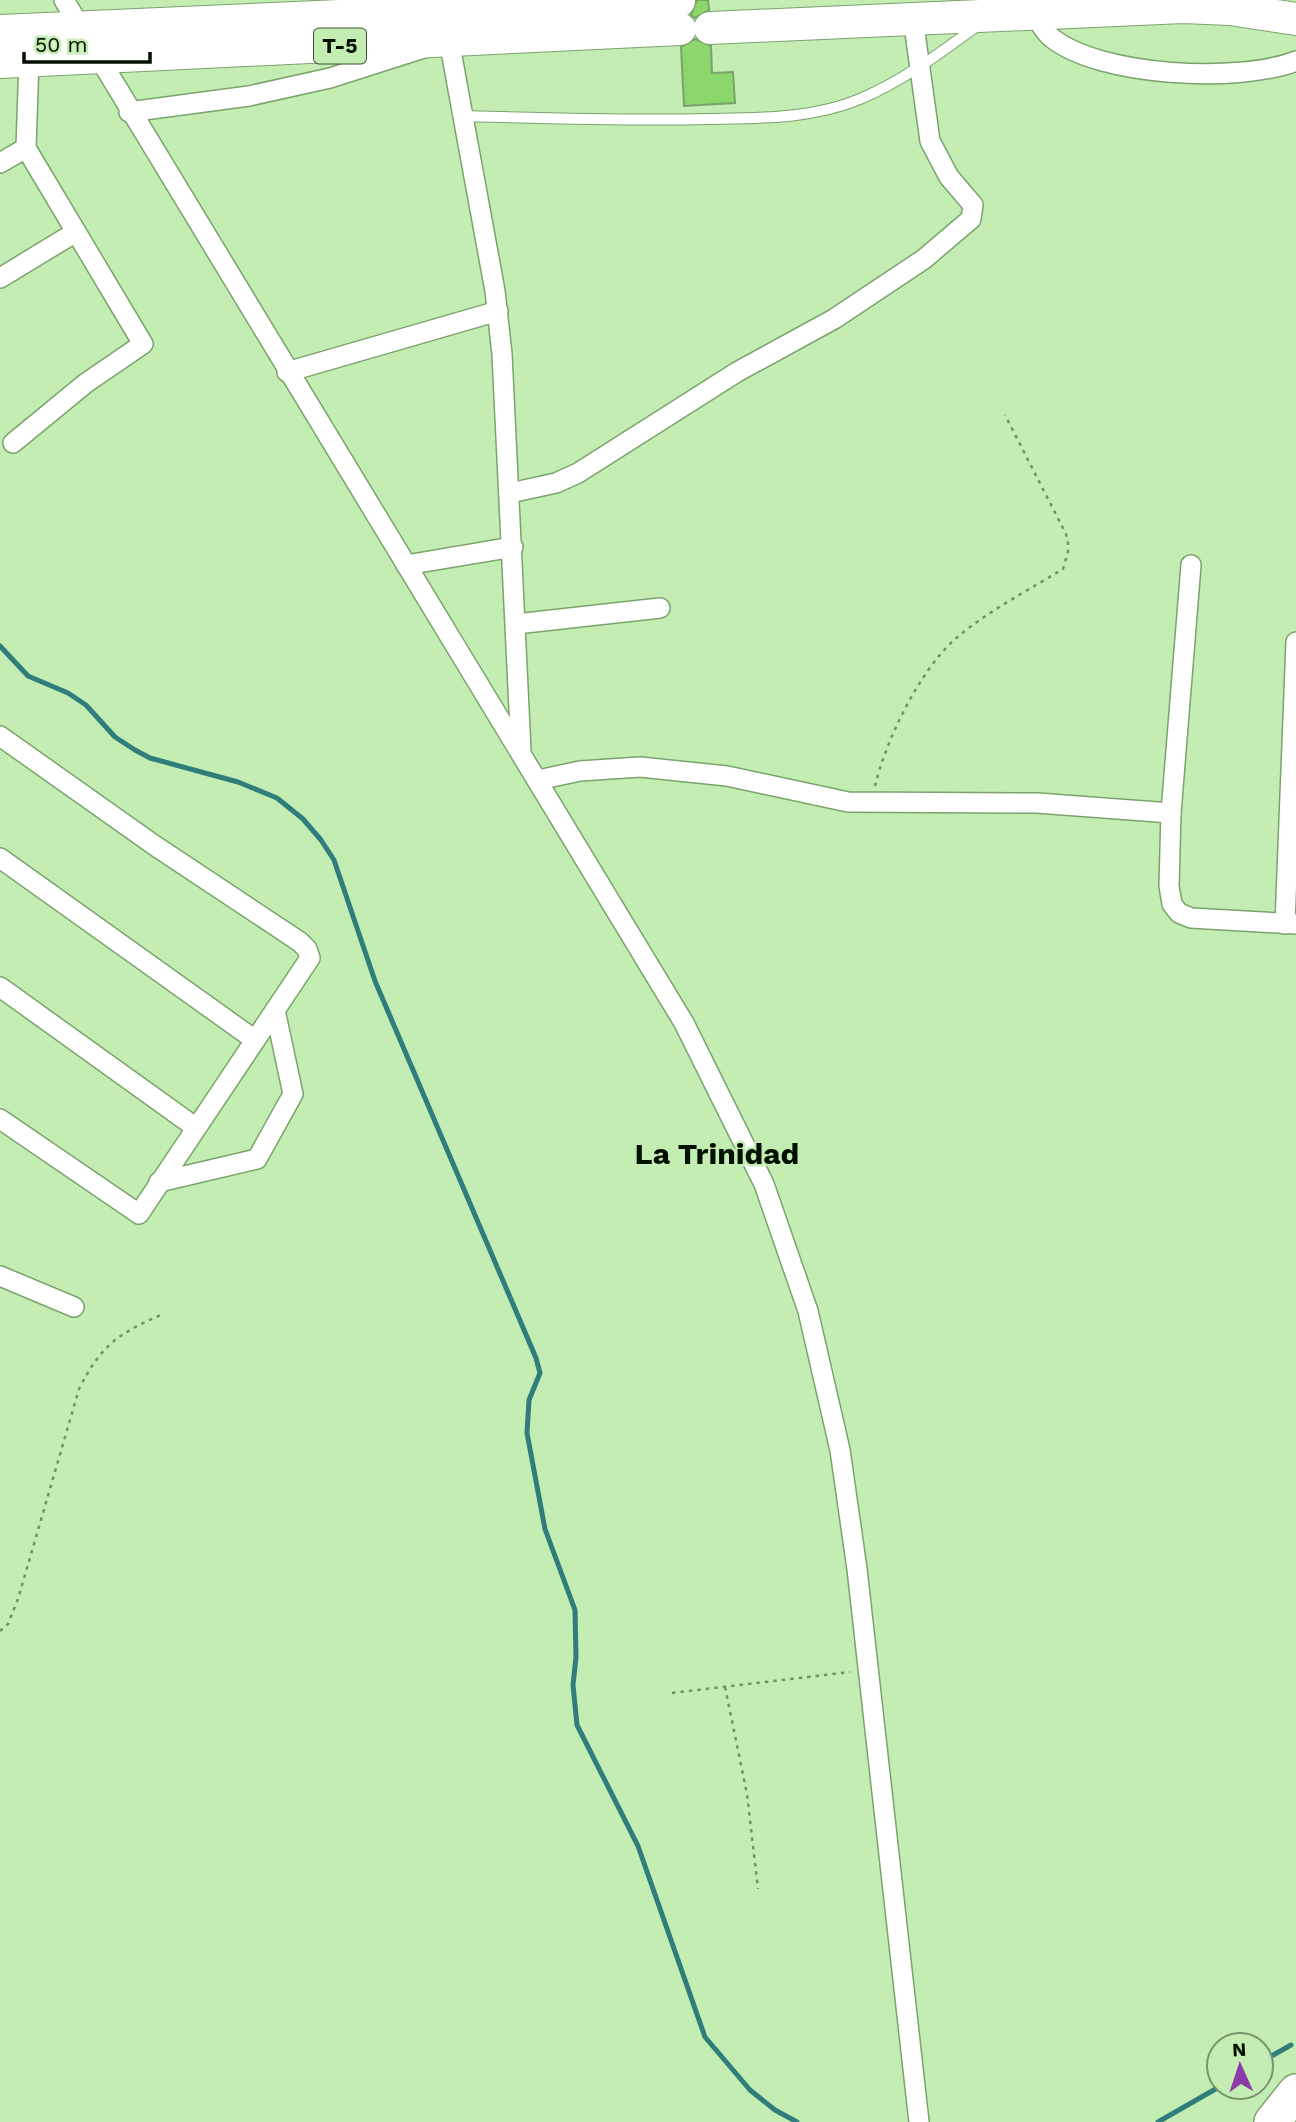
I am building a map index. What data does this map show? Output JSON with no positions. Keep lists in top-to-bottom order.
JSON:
{
  "streets": {
    "main road": ["T-5"]
  },
  "districts": ["La Trinidad"],
  "scale_bar": "50 m",
  "north": "top"
}
